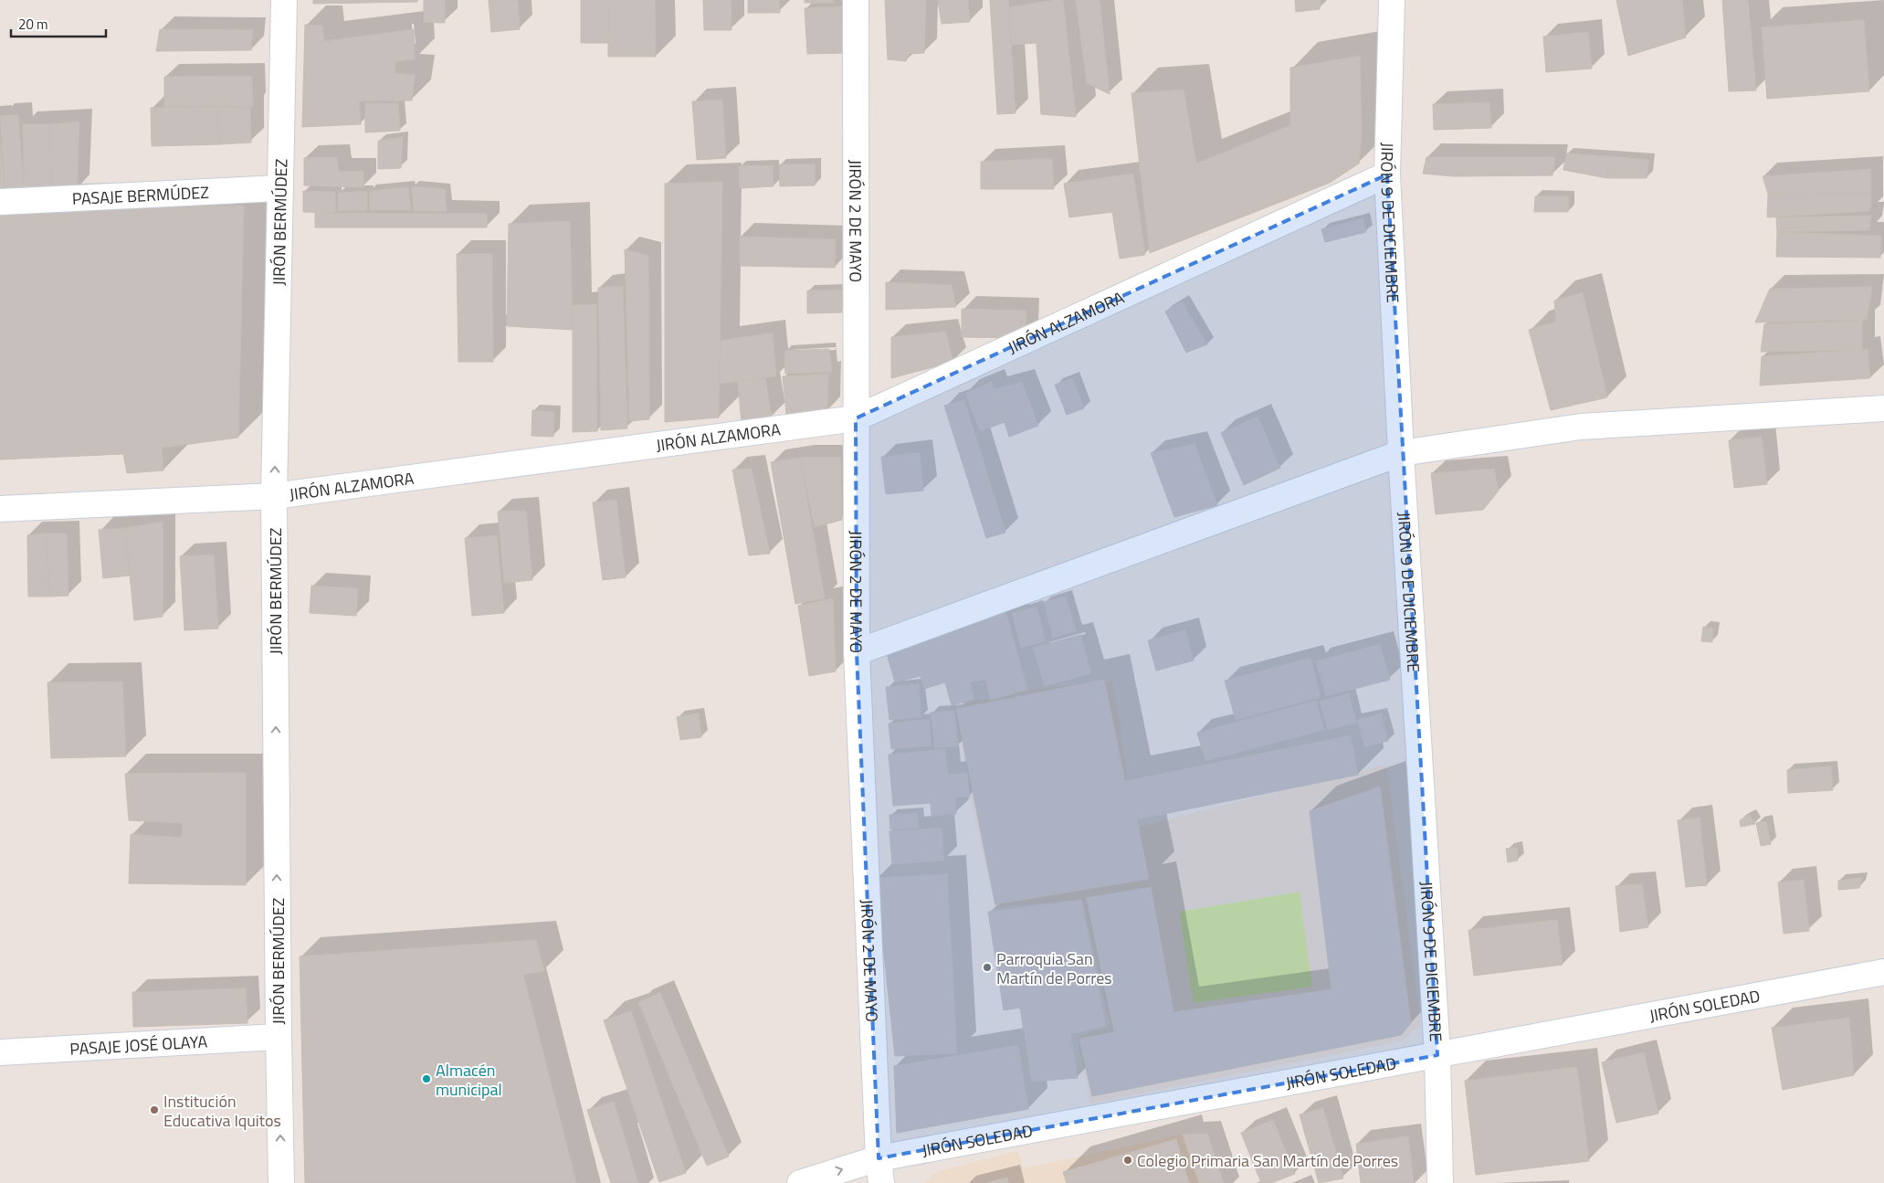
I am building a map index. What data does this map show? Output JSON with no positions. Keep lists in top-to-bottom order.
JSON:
{
  "streets": {
    "street": [
      "PASAJE BERMÚDEZ",
      "JIRÓN BERMÚDEZ",
      "JIRÓN 2 DE MAYO",
      "JIRÓN 9 DE DICIEMBRE",
      "JIRÓN ALZAMORA",
      "JIRÓN SOLEDAD",
      "PASAJE JOSÉ OLAYA"
    ]
  },
  "crossings": [
    ["PASAJE BERMÚDEZ", "JIRÓN BERMÚDEZ"],
    ["JIRÓN BERMÚDEZ", "JIRÓN ALZAMORA"],
    ["JIRÓN BERMÚDEZ", "PASAJE JOSÉ OLAYA"],
    ["JIRÓN 2 DE MAYO", "JIRÓN ALZAMORA"],
    ["JIRÓN 2 DE MAYO", "JIRÓN SOLEDAD"],
    ["JIRÓN 9 DE DICIEMBRE", "JIRÓN ALZAMORA"],
    ["JIRÓN 9 DE DICIEMBRE", "JIRÓN SOLEDAD"]
  ],
  "one_way": ["JIRÓN BERMÚDEZ"],
  "places": [
    "Parroquia San Martín de Porres",
    "Almacén municipal",
    "Institución Educativa Iquitos",
    "Colegio Primaria San Martín de Porres"
  ],
  "scale_bar": "20 m"
}
